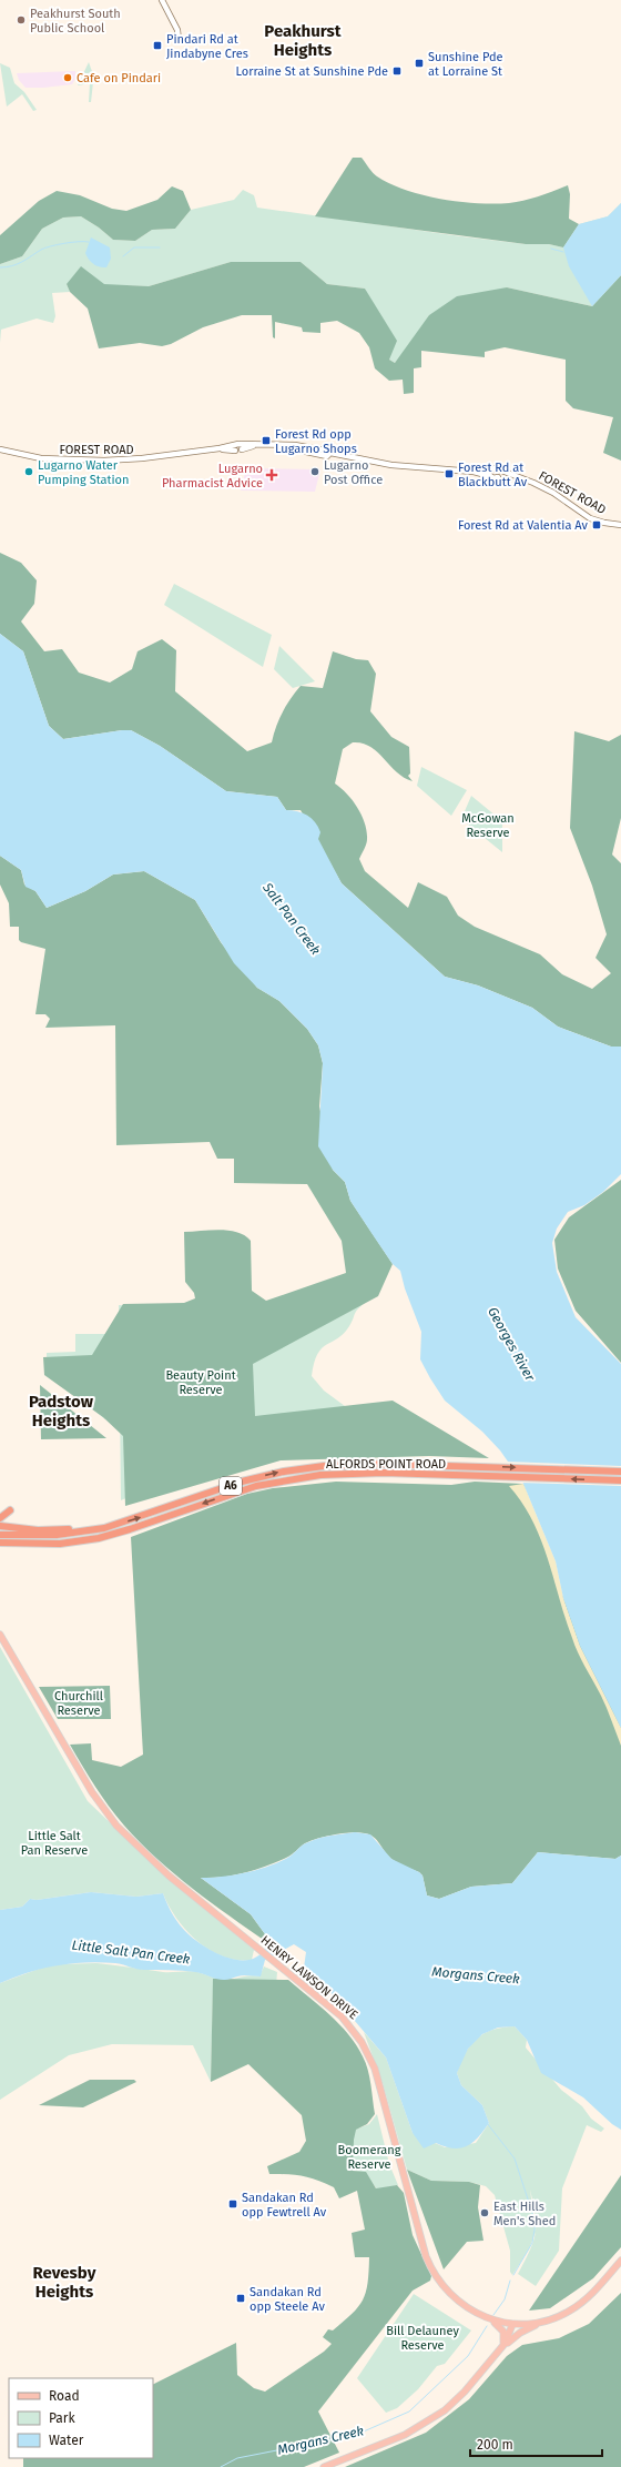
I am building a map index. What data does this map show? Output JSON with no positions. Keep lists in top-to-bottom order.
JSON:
{
  "streets": {
    "highway": ["ALFORDS POINT ROAD", "A6"],
    "main road": ["HENRY LAWSON DRIVE"],
    "street": ["FOREST ROAD"]
  },
  "crossings": [
    ["ALFORDS POINT ROAD", "A6"]
  ],
  "districts": ["Peakhurst Heights", "Padstow Heights", "Revesby Heights"],
  "water": [
    "Salt Pan Creek",
    "Georges River",
    "Little Salt Pan Creek",
    "Morgans Creek"
  ],
  "parks": [
    "McGowan Reserve",
    "Beauty Point Reserve",
    "Churchill Reserve",
    "Little Salt Pan Reserve",
    "Boomerang Reserve",
    "Bill Delauney Reserve"
  ],
  "places": {
    "other": [
      "Peakhurst South Public School",
      "Cafe on Pindari",
      "Lugarno Water Pumping Station",
      "Lugarno Post Office",
      "East Hills Men's Shed"
    ],
    "transit": [
      "Pindari Rd at Jindabyne Cres",
      "Sunshine Pde at Lorraine St",
      "Lorraine St at Sunshine Pde",
      "Forest Rd opp Lugarno Shops",
      "Forest Rd at Blackbutt Av",
      "Forest Rd at Valentia Av",
      "Sandakan Rd opp Fewtrell Av",
      "Sandakan Rd opp Steele Av"
    ],
    "health": ["Lugarno Pharmacist Advice"]
  },
  "legend": ["Road", "Park", "Water"],
  "scale_bar": "200 m"
}
